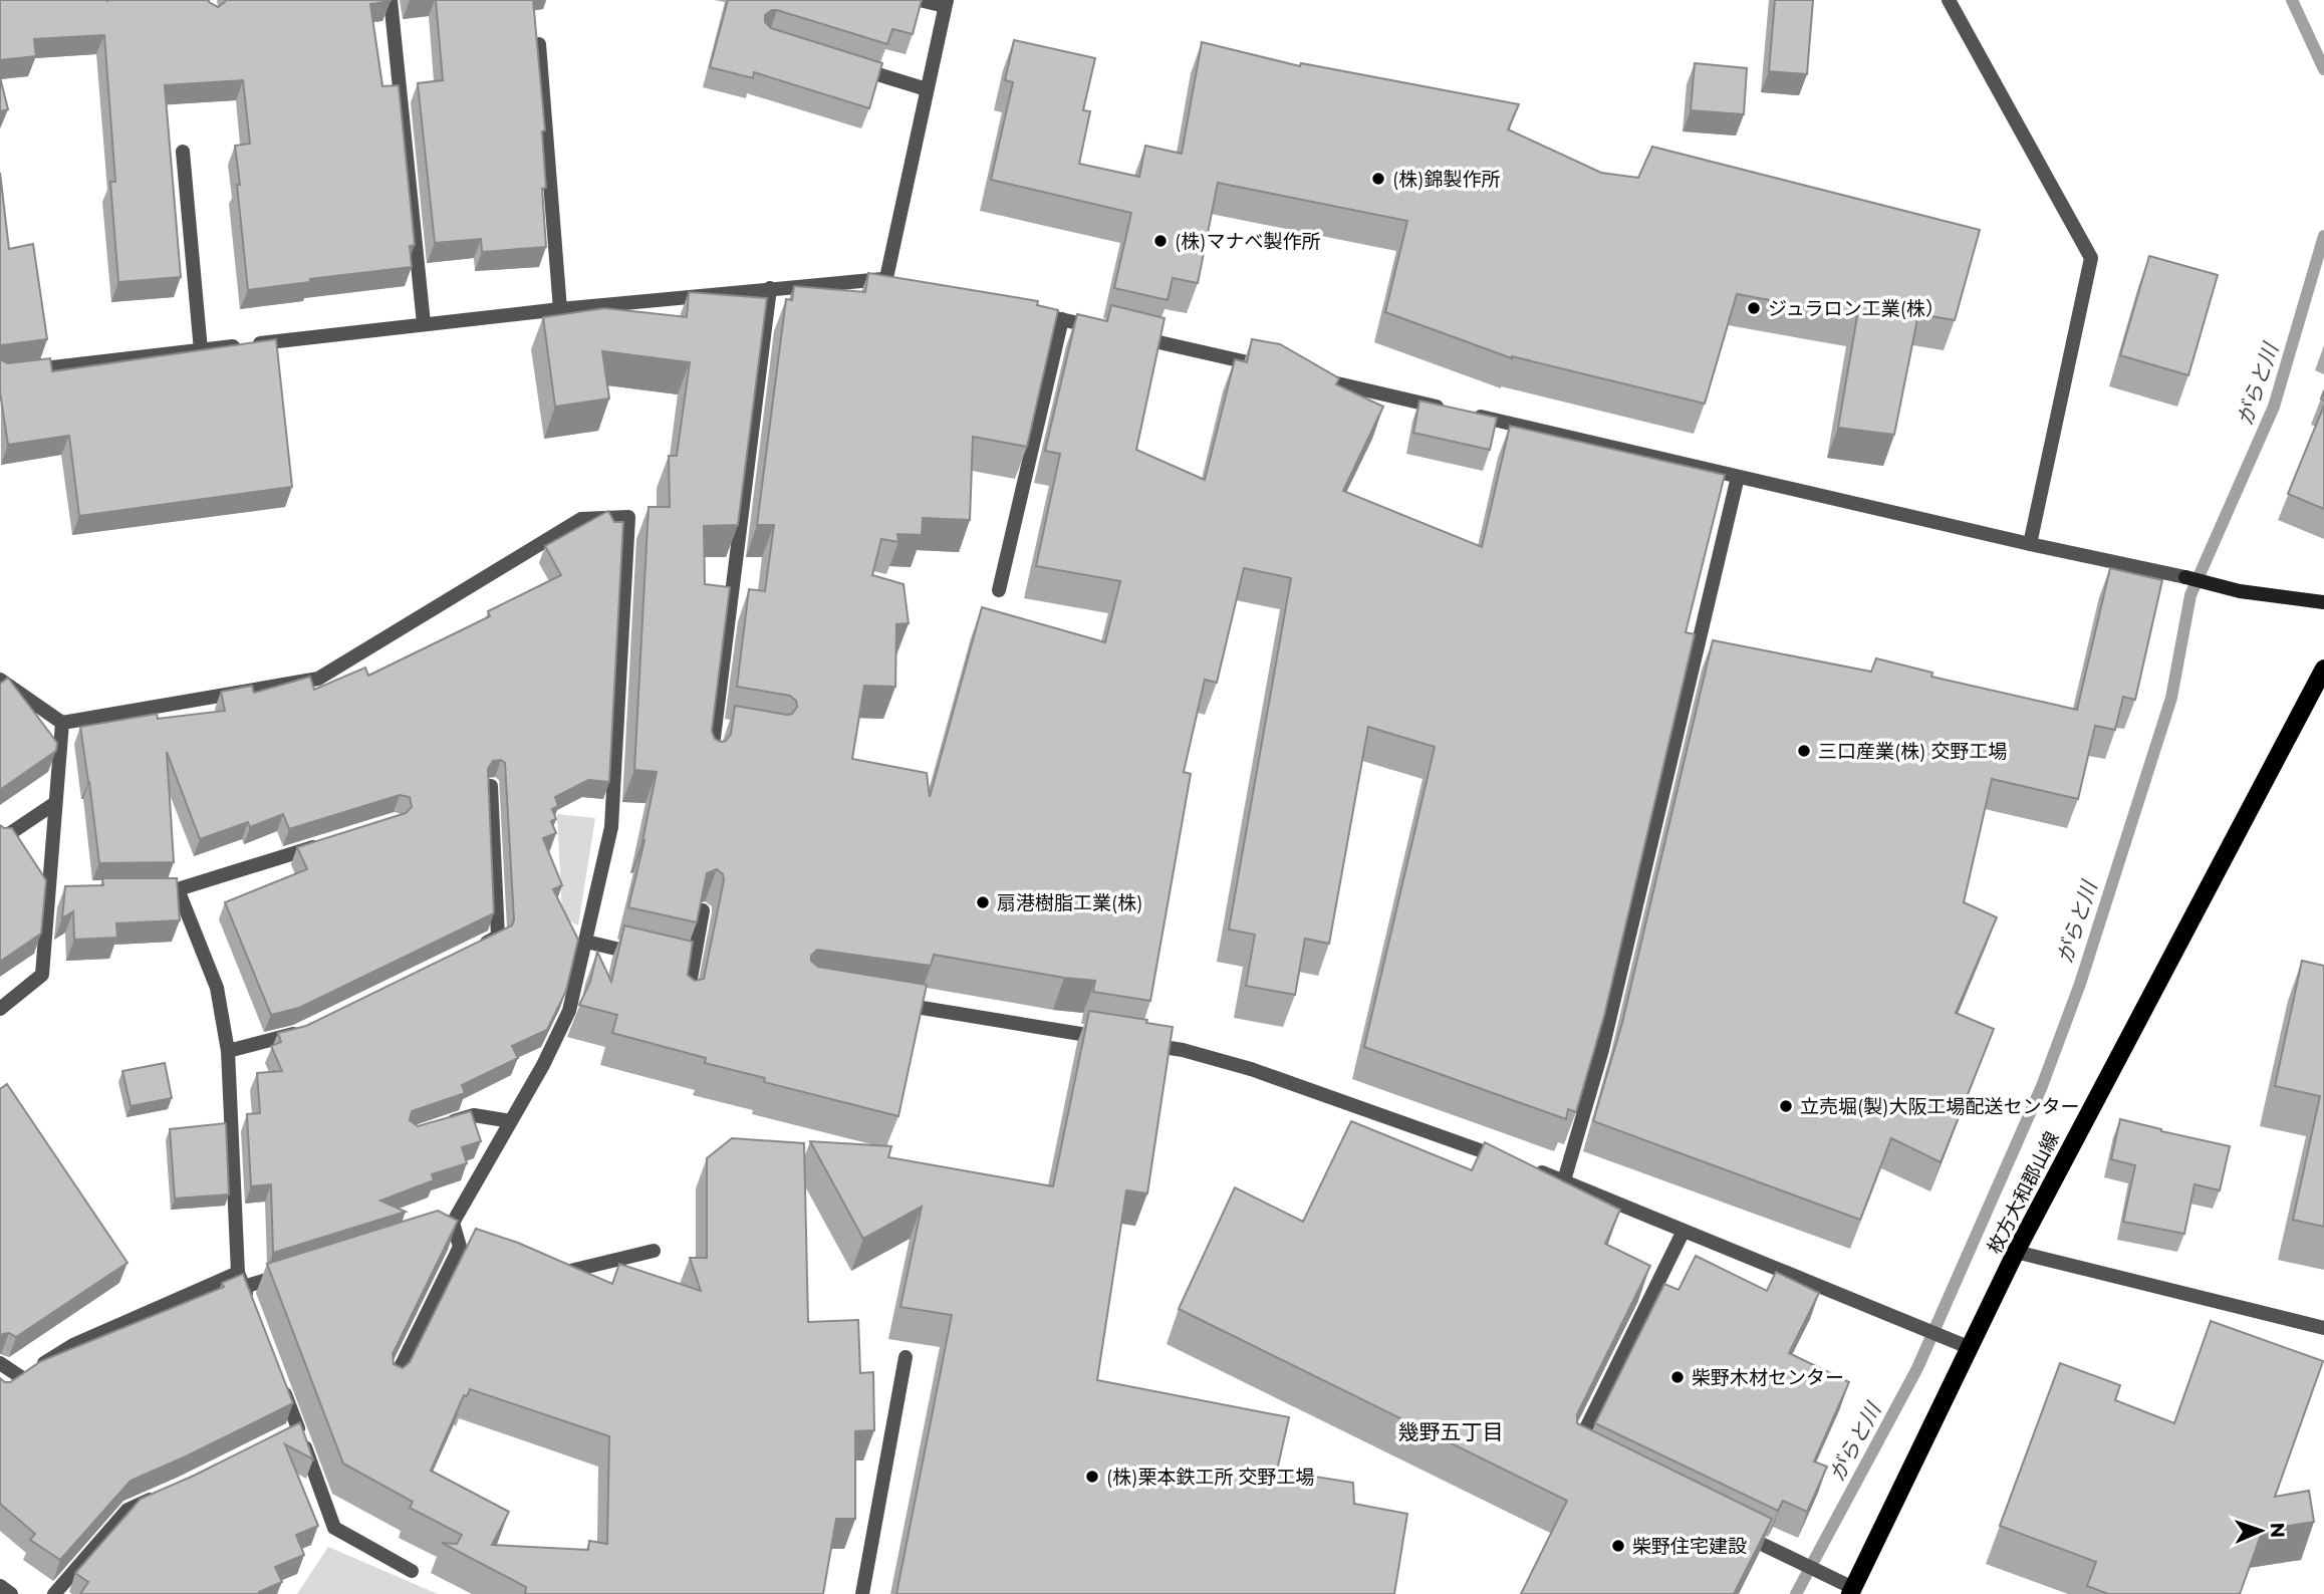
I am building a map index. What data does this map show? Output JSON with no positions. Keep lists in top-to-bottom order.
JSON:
{
  "streets": {
    "main road": ["枚方大和郡山線"]
  },
  "districts": ["幾野五丁目"],
  "water": ["がらと川"],
  "places": [
    "(株)錦製作所",
    "(株)マナべ製作所",
    "ジュラロン工業(株）",
    "三口産業(株) 交野工場",
    "扇港樹脂工業(株)",
    "立売堀(製)大阪工場配送センター",
    "柴野木材センター",
    "(株)栗本鉄工所 交野工場",
    "柴野住宅建設"
  ],
  "north": "right"
}
